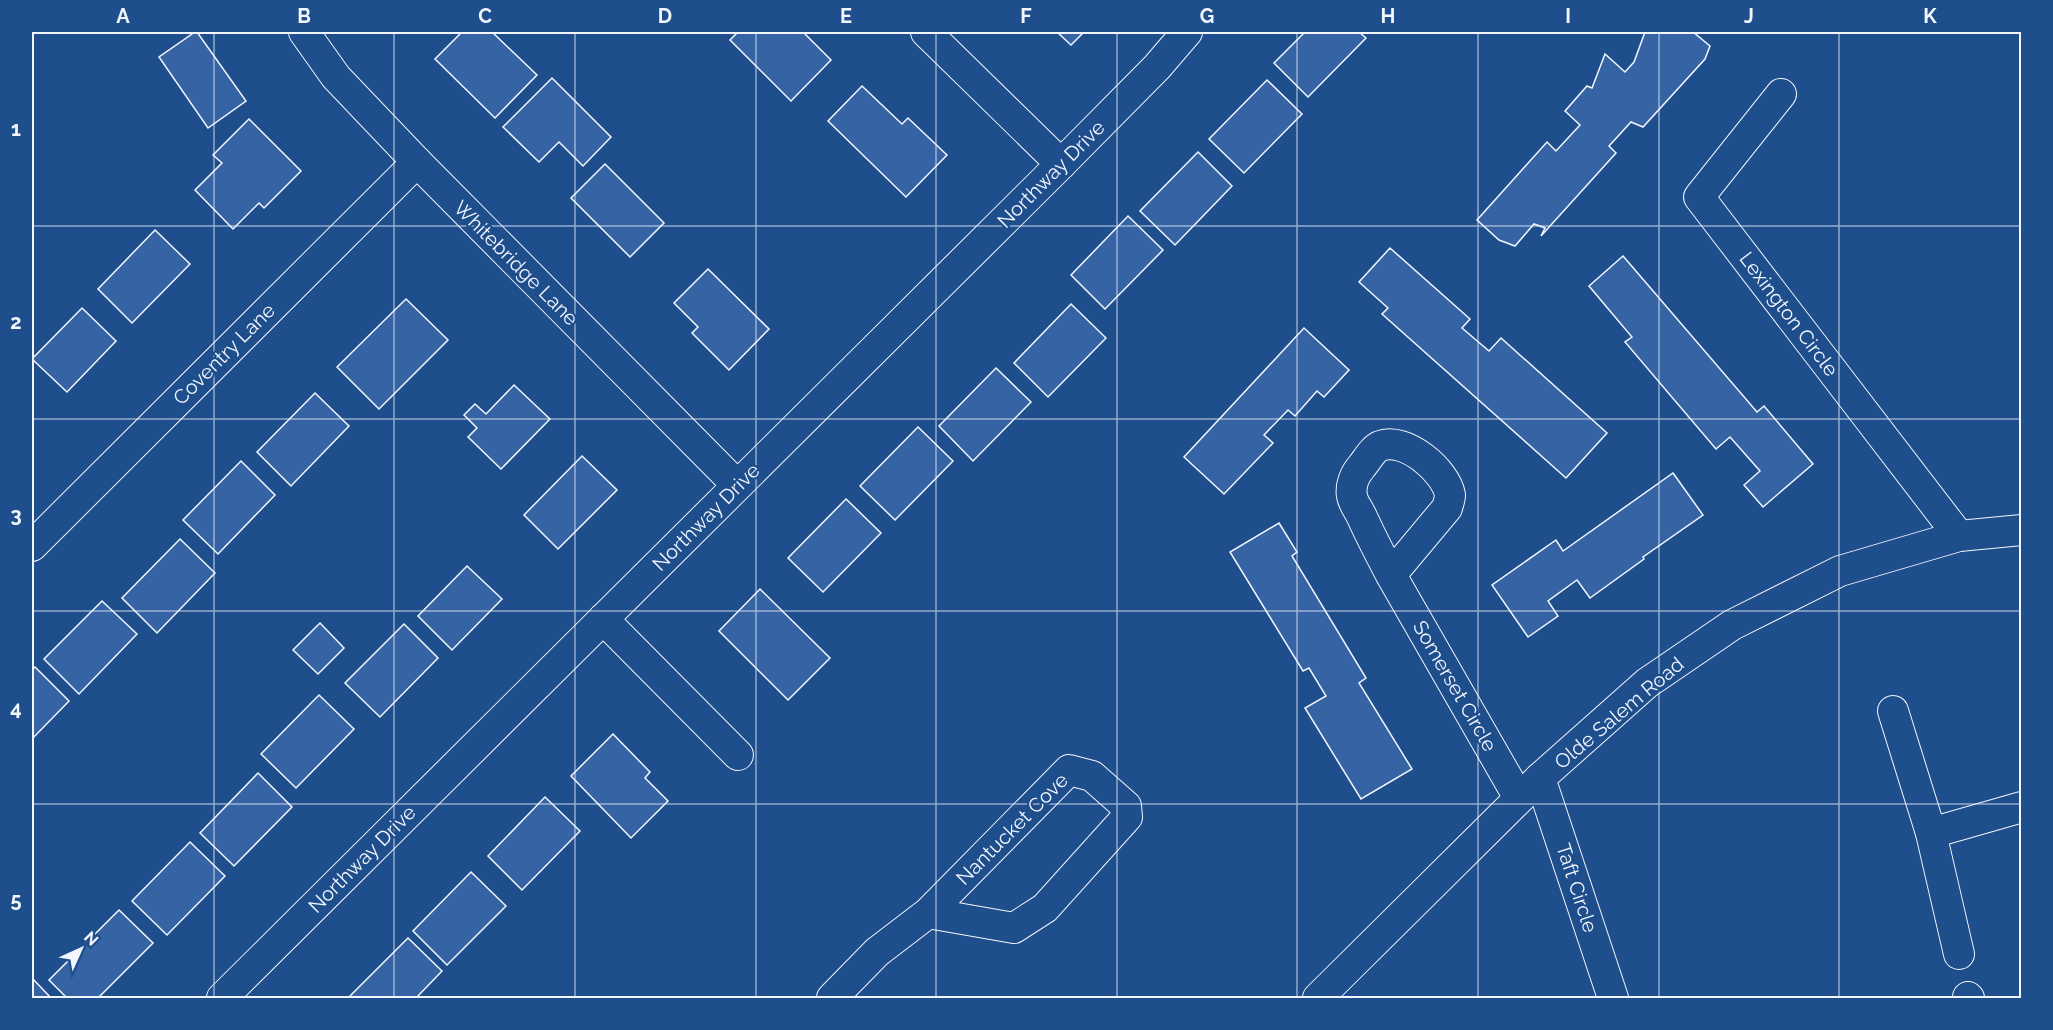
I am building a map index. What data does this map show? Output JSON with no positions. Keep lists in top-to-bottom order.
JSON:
{
  "streets": {
    "street": [
      "Northway Drive",
      "Whitebridge Lane",
      "Lexington Circle",
      "Coventry Lane",
      "Somerset Circle",
      "Olde Salem Road",
      "Nantucket Cove",
      "Taft Circle"
    ]
  },
  "crossings": [
    ["Northway Drive", "Whitebridge Lane"],
    ["Whitebridge Lane", "Coventry Lane"],
    ["Lexington Circle", "Olde Salem Road"],
    ["Somerset Circle", "Olde Salem Road"],
    ["Olde Salem Road", "Taft Circle"]
  ],
  "north": "top right",
  "grid": {
    "columns": [
      "A",
      "B",
      "C",
      "D",
      "E",
      "F",
      "G",
      "H",
      "I",
      "J",
      "K"
    ],
    "rows": [
      "1",
      "2",
      "3",
      "4",
      "5"
    ]
  }
}
